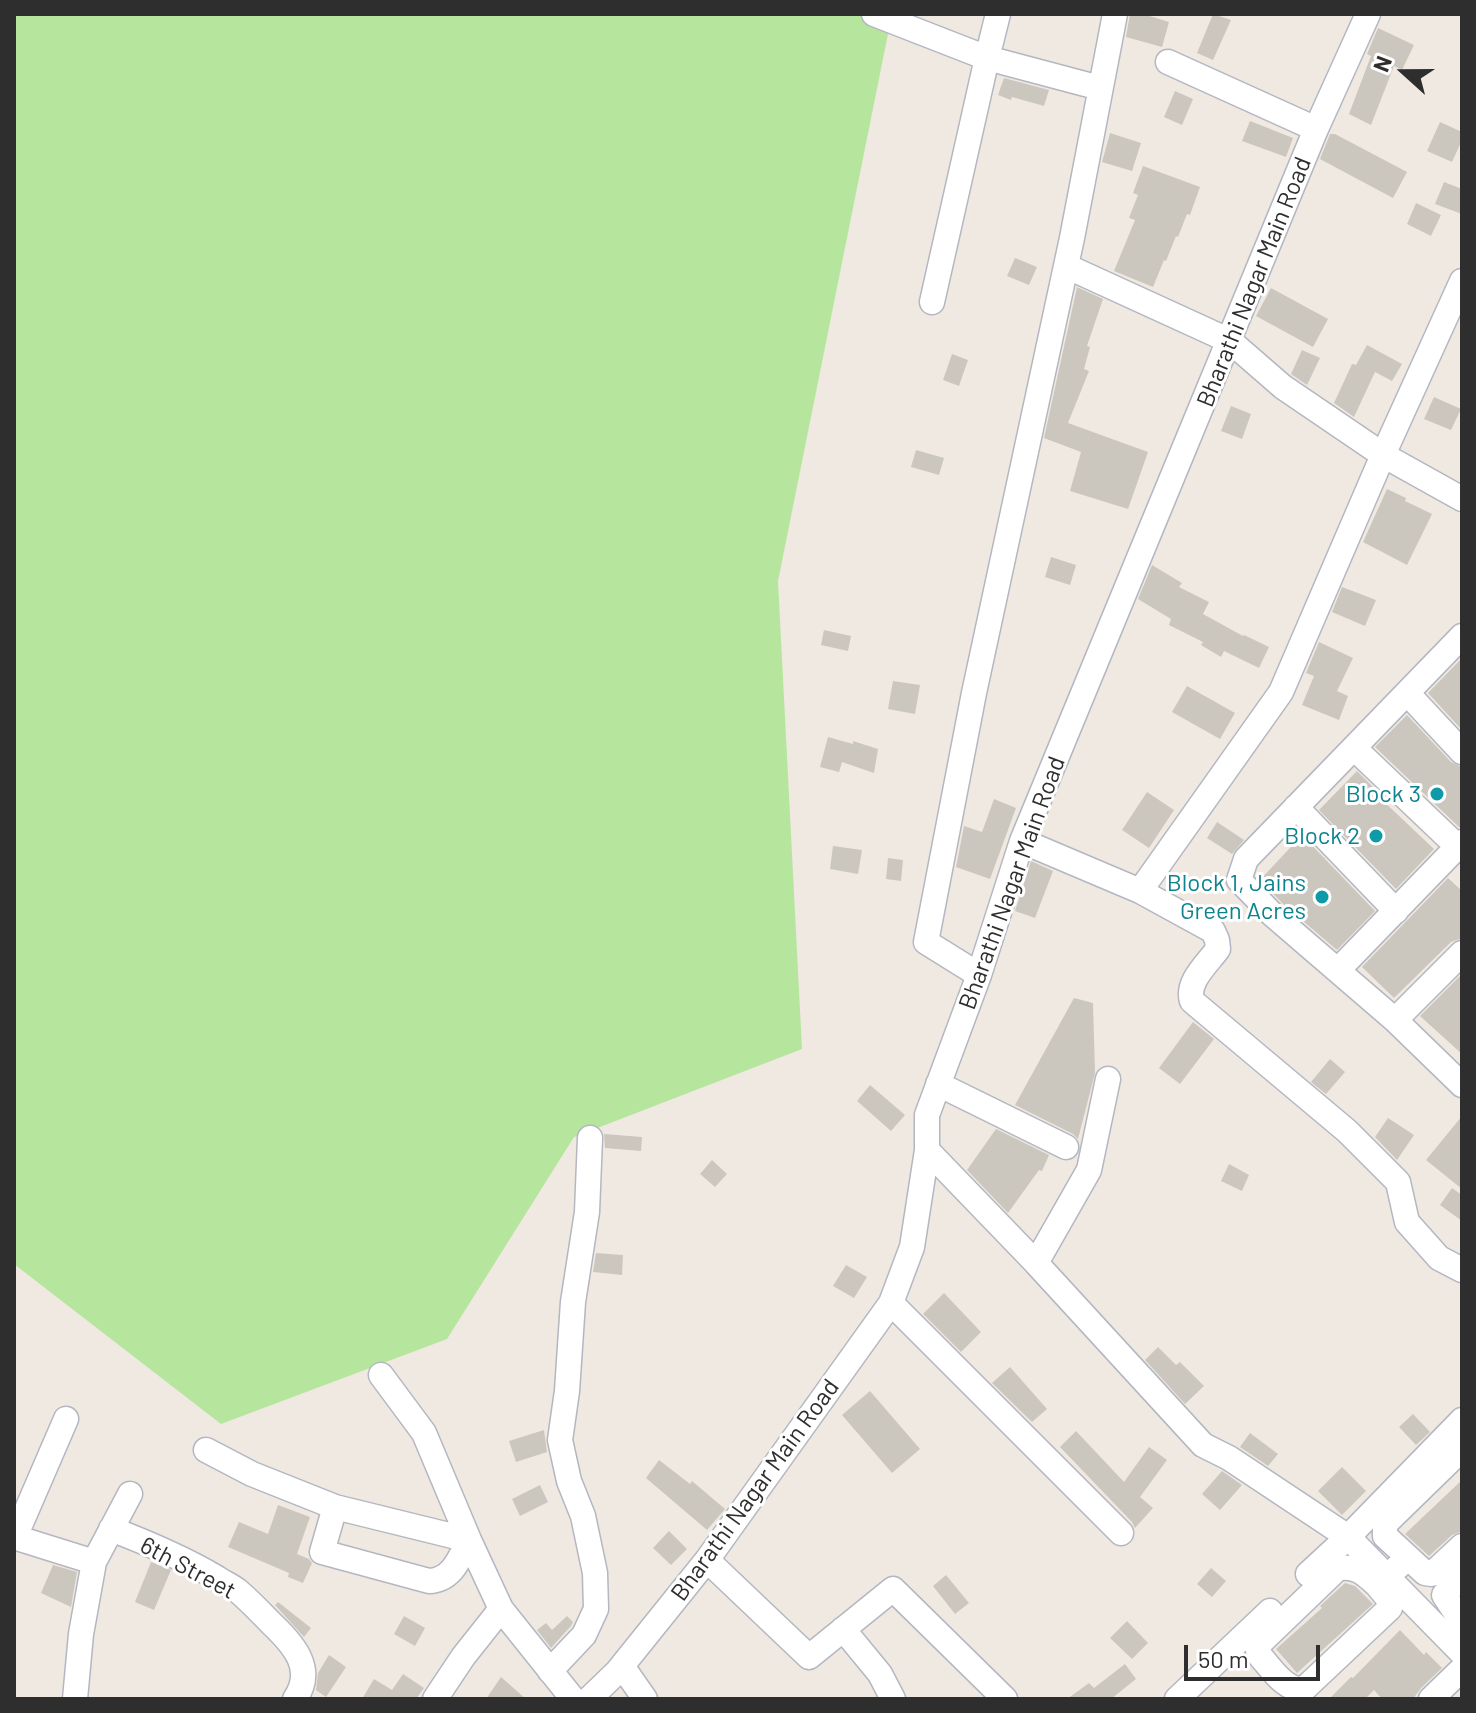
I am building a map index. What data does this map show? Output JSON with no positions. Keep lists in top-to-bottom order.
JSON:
{
  "streets": {
    "street": ["Bharathi Nagar Main Road", "6th Street"]
  },
  "places": ["Block 3", "Block 2", "Block 1, Jains Green Acres"],
  "scale_bar": "50 m",
  "north": "left"
}
